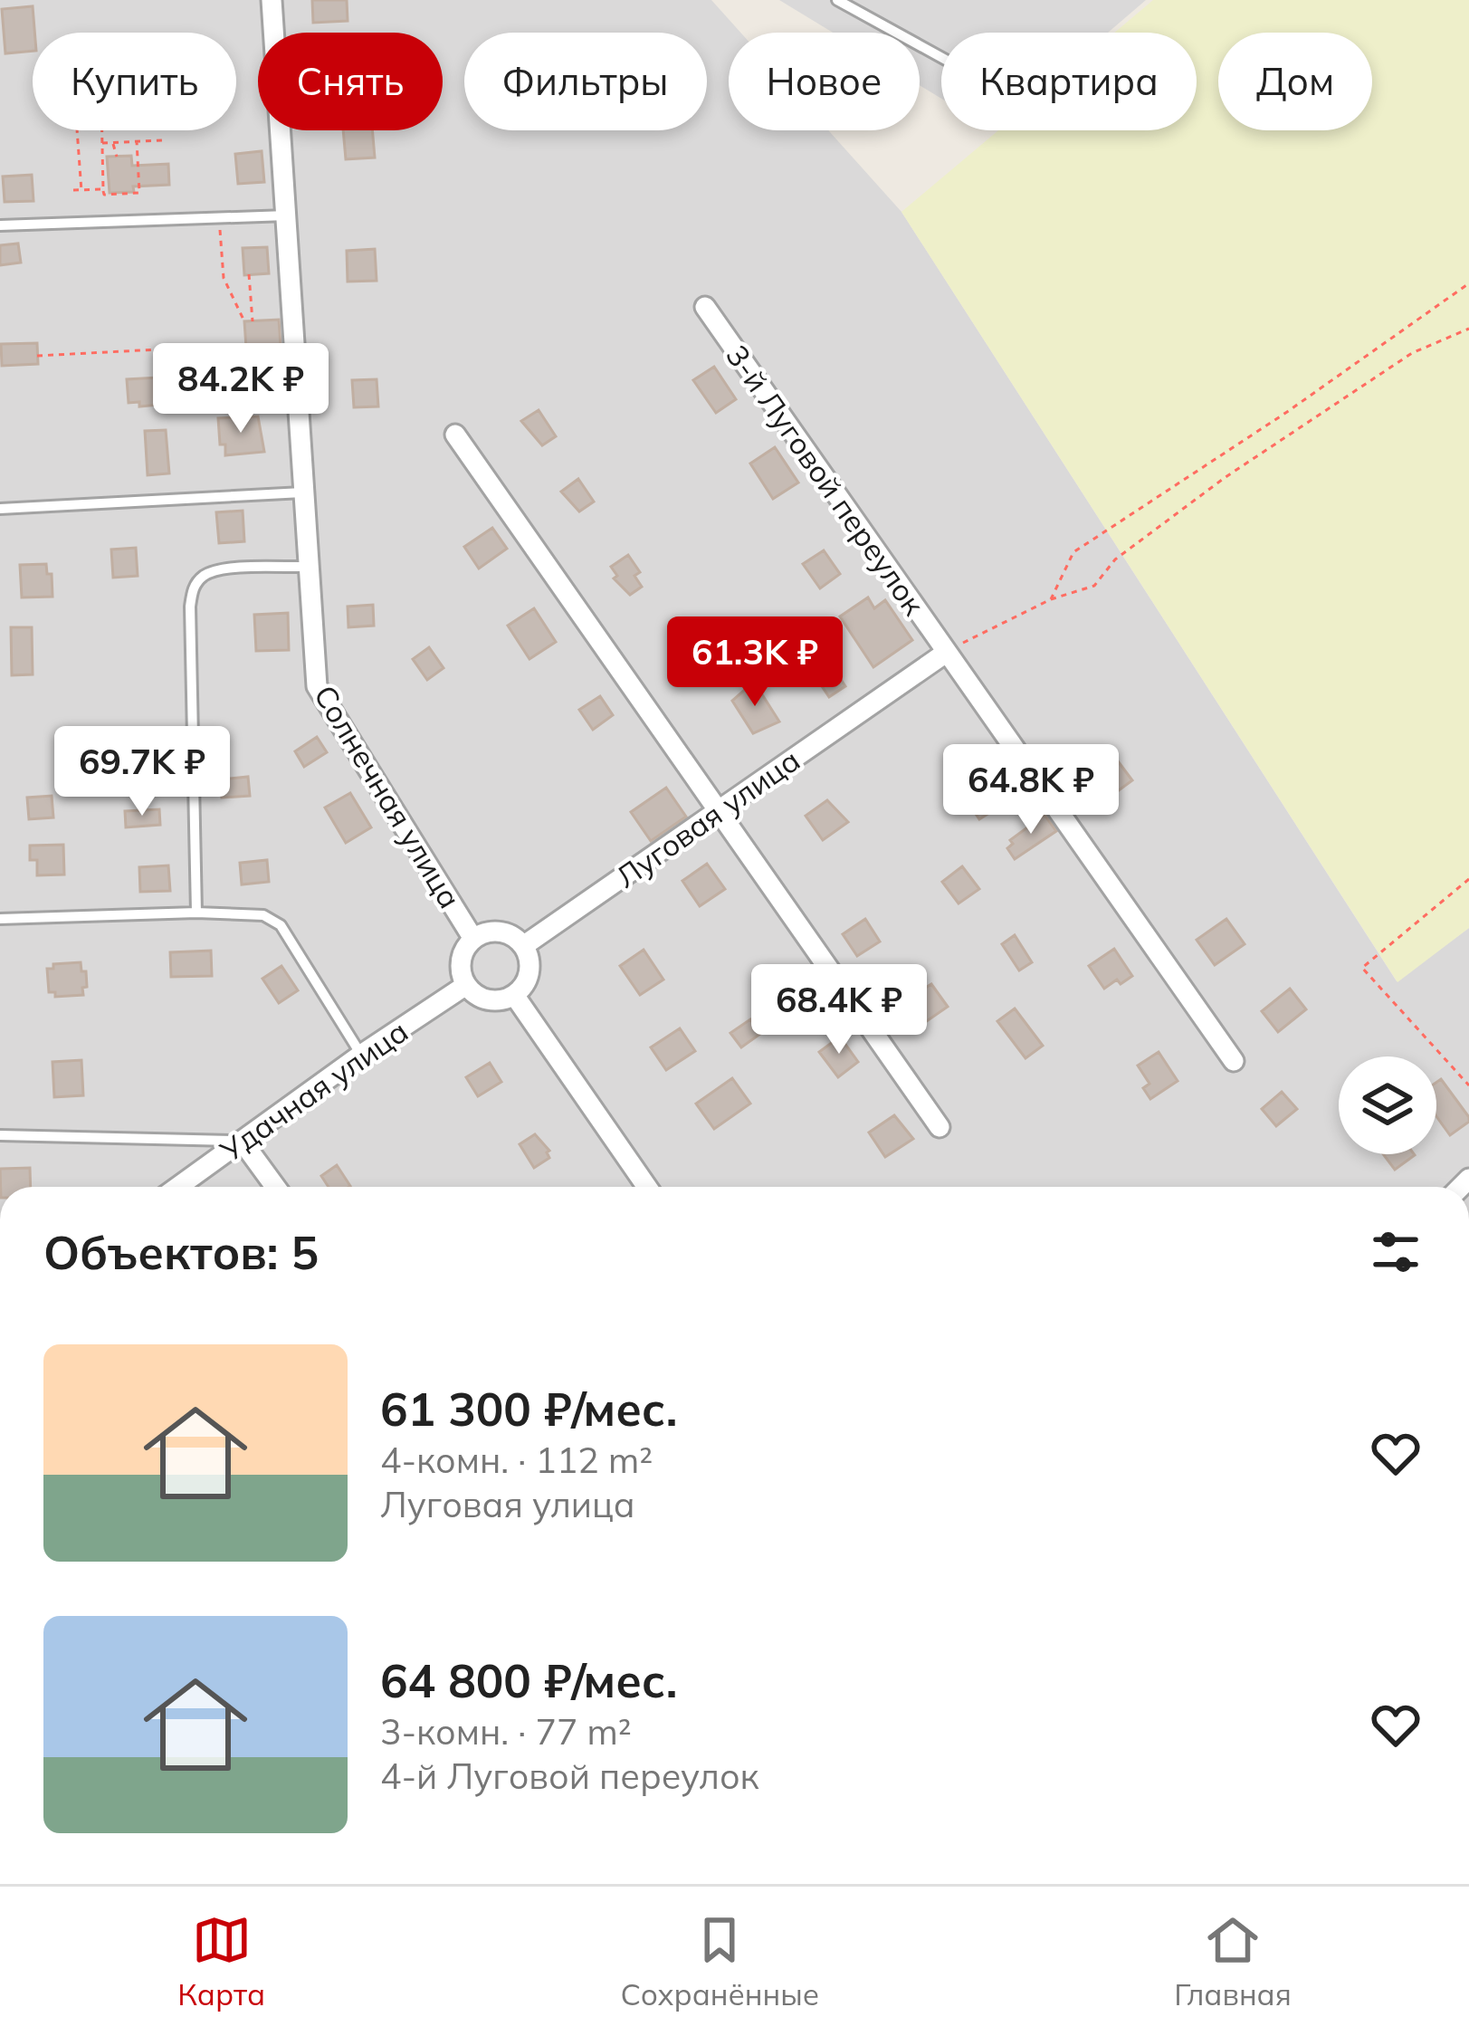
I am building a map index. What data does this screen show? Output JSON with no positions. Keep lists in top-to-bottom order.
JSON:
{
  "streets": {
    "street": [
      "3-й Луговой переулок",
      "Солнечная улица",
      "Луговая улица",
      "Удачная улица"
    ]
  },
  "crossings": [
    ["3-й Луговой переулок", "Луговая улица"],
    ["Солнечная улица", "Луговая улица"],
    ["Солнечная улица", "Удачная улица"],
    ["Луговая улица", "Удачная улица"]
  ],
  "page": {
    "chip": [
      "Купить",
      "Снять",
      "Фильтры",
      "Новое",
      "Квартира",
      "Дом"
    ],
    "price": [
      "84.2K ₽",
      "61.3K ₽",
      "69.7K ₽",
      "64.8K ₽",
      "68.4K ₽"
    ],
    "heading": "Объектов: 5",
    "list": [
      {
        "name": "61 300 ₽/мес.",
        "note": "4-комн. · 112 m² · Луговая улица"
      },
      {
        "name": "64 800 ₽/мес.",
        "note": "3-комн. · 77 m² · 4-й Луговой переулок"
      }
    ],
    "tabs": ["Карта", "Сохранённые", "Главная"]
  }
}
